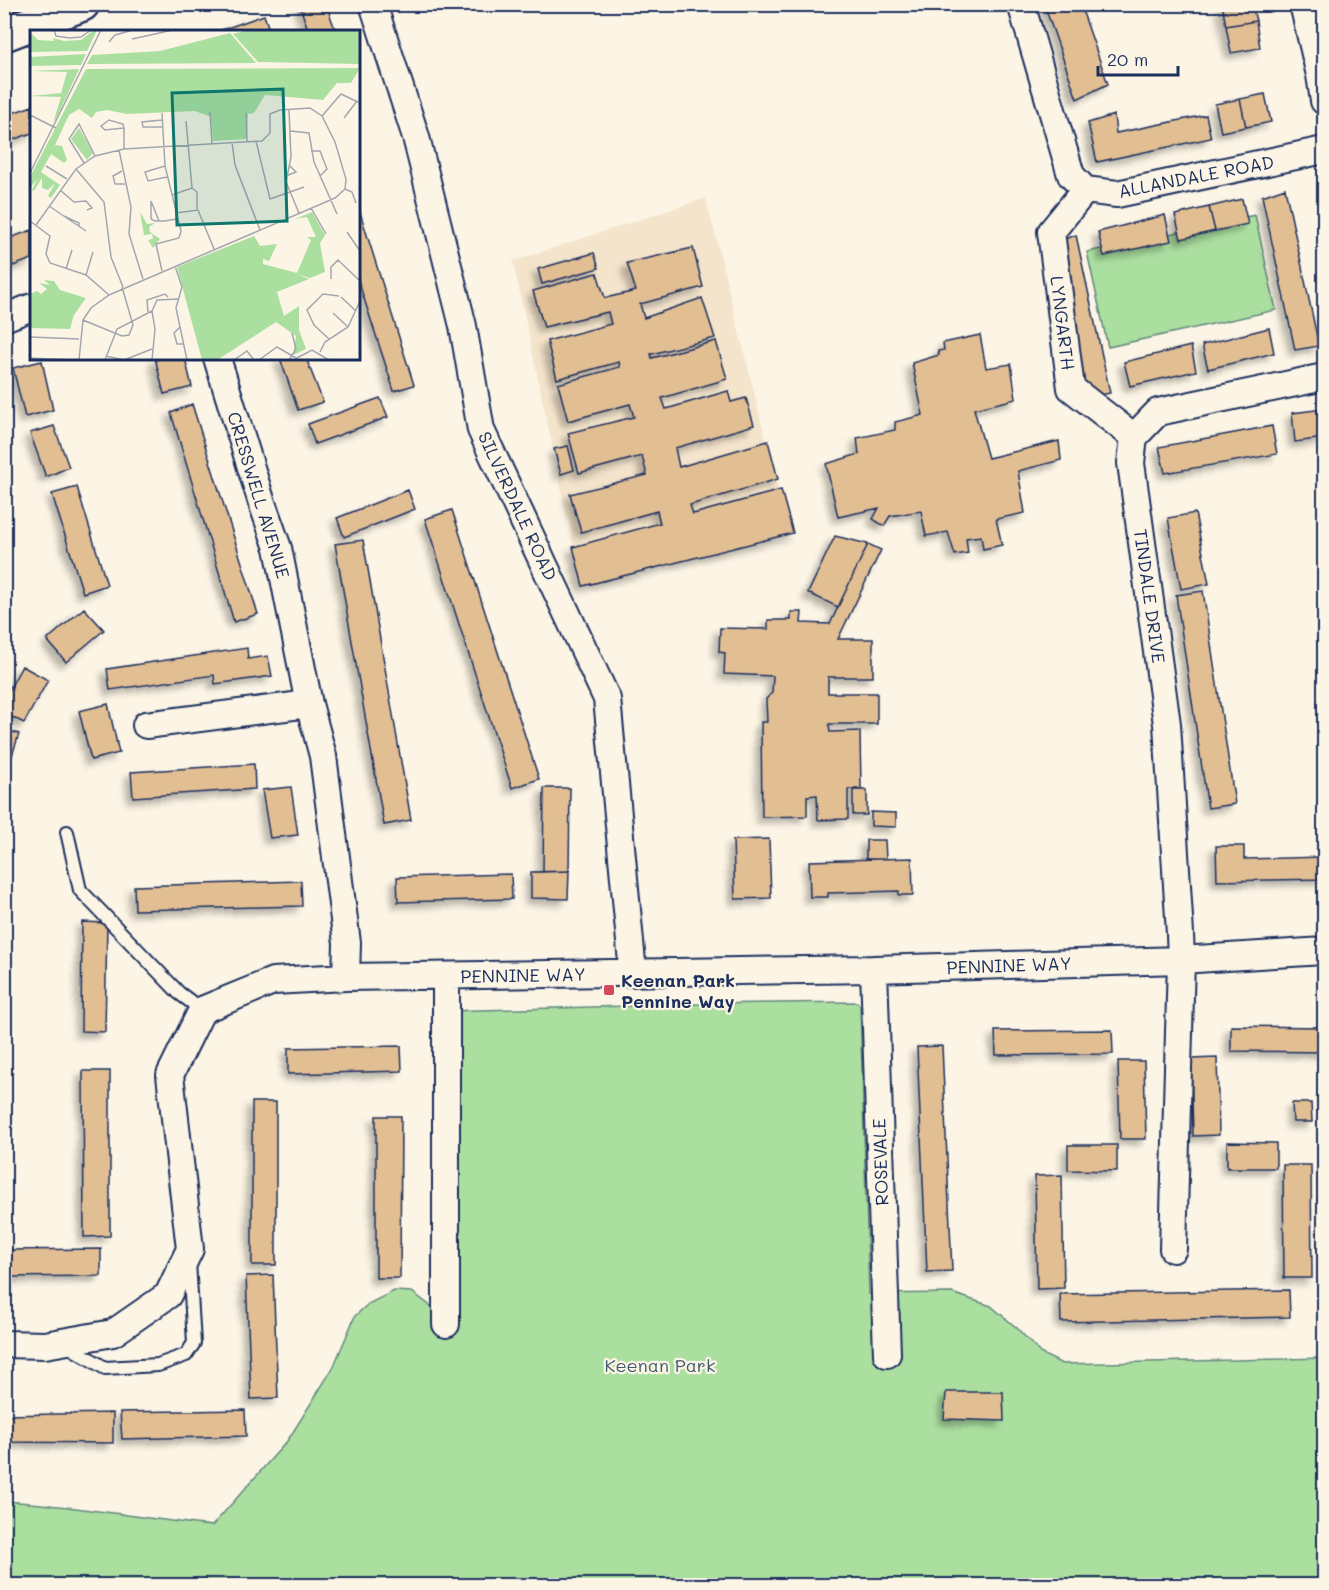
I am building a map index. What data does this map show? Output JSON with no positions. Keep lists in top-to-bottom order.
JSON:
{
  "streets": {
    "street": [
      "ALLANDALE ROAD",
      "LYNGARTH",
      "CRESSWELL AVENUE",
      "SILVERDALE ROAD",
      "TINDALE DRIVE",
      "PENNINE WAY",
      "ROSEVALE"
    ]
  },
  "crossings": [
    ["ALLANDALE ROAD", "LYNGARTH"],
    ["LYNGARTH", "TINDALE DRIVE"],
    ["CRESSWELL AVENUE", "PENNINE WAY"],
    ["SILVERDALE ROAD", "PENNINE WAY"],
    ["TINDALE DRIVE", "PENNINE WAY"],
    ["PENNINE WAY", "ROSEVALE"]
  ],
  "parks": ["Keenan Park"],
  "places": {
    "transit": ["Keenan Park Pennine Way"]
  },
  "scale_bar": "20 m"
}
